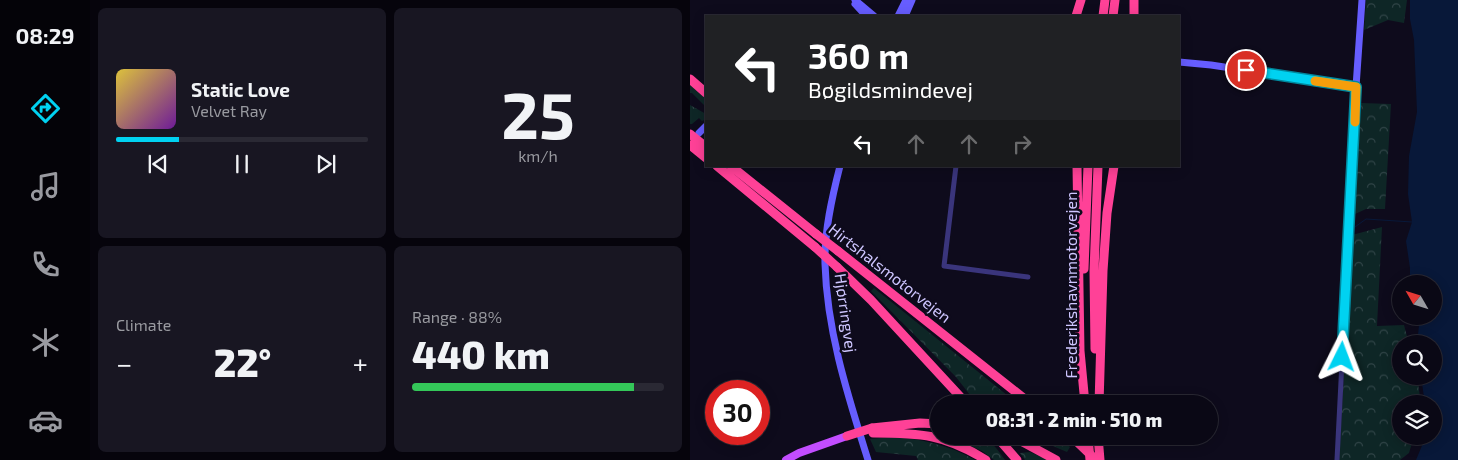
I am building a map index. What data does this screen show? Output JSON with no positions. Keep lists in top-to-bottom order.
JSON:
{
  "streets": {
    "highway": ["Hirtshalsmotorvejen", "Frederikshavnmotorvejen"],
    "main road": ["Hjørringvej"]
  },
  "north": "top left",
  "page": {
    "tabs": "08:29",
    "tile": [
      ["25", "km/h"],
      "Climate",
      ["Range · 88%", "440 km"]
    ],
    "turn": ["360 m", "Bøgildsmindevej"],
    "song": ["Static Love", "Velvet Ray"],
    "heat": ["−", "22°", "+"],
    "limit": "30",
    "trip": "08:31 · 2 min · 510 m"
  }
}
